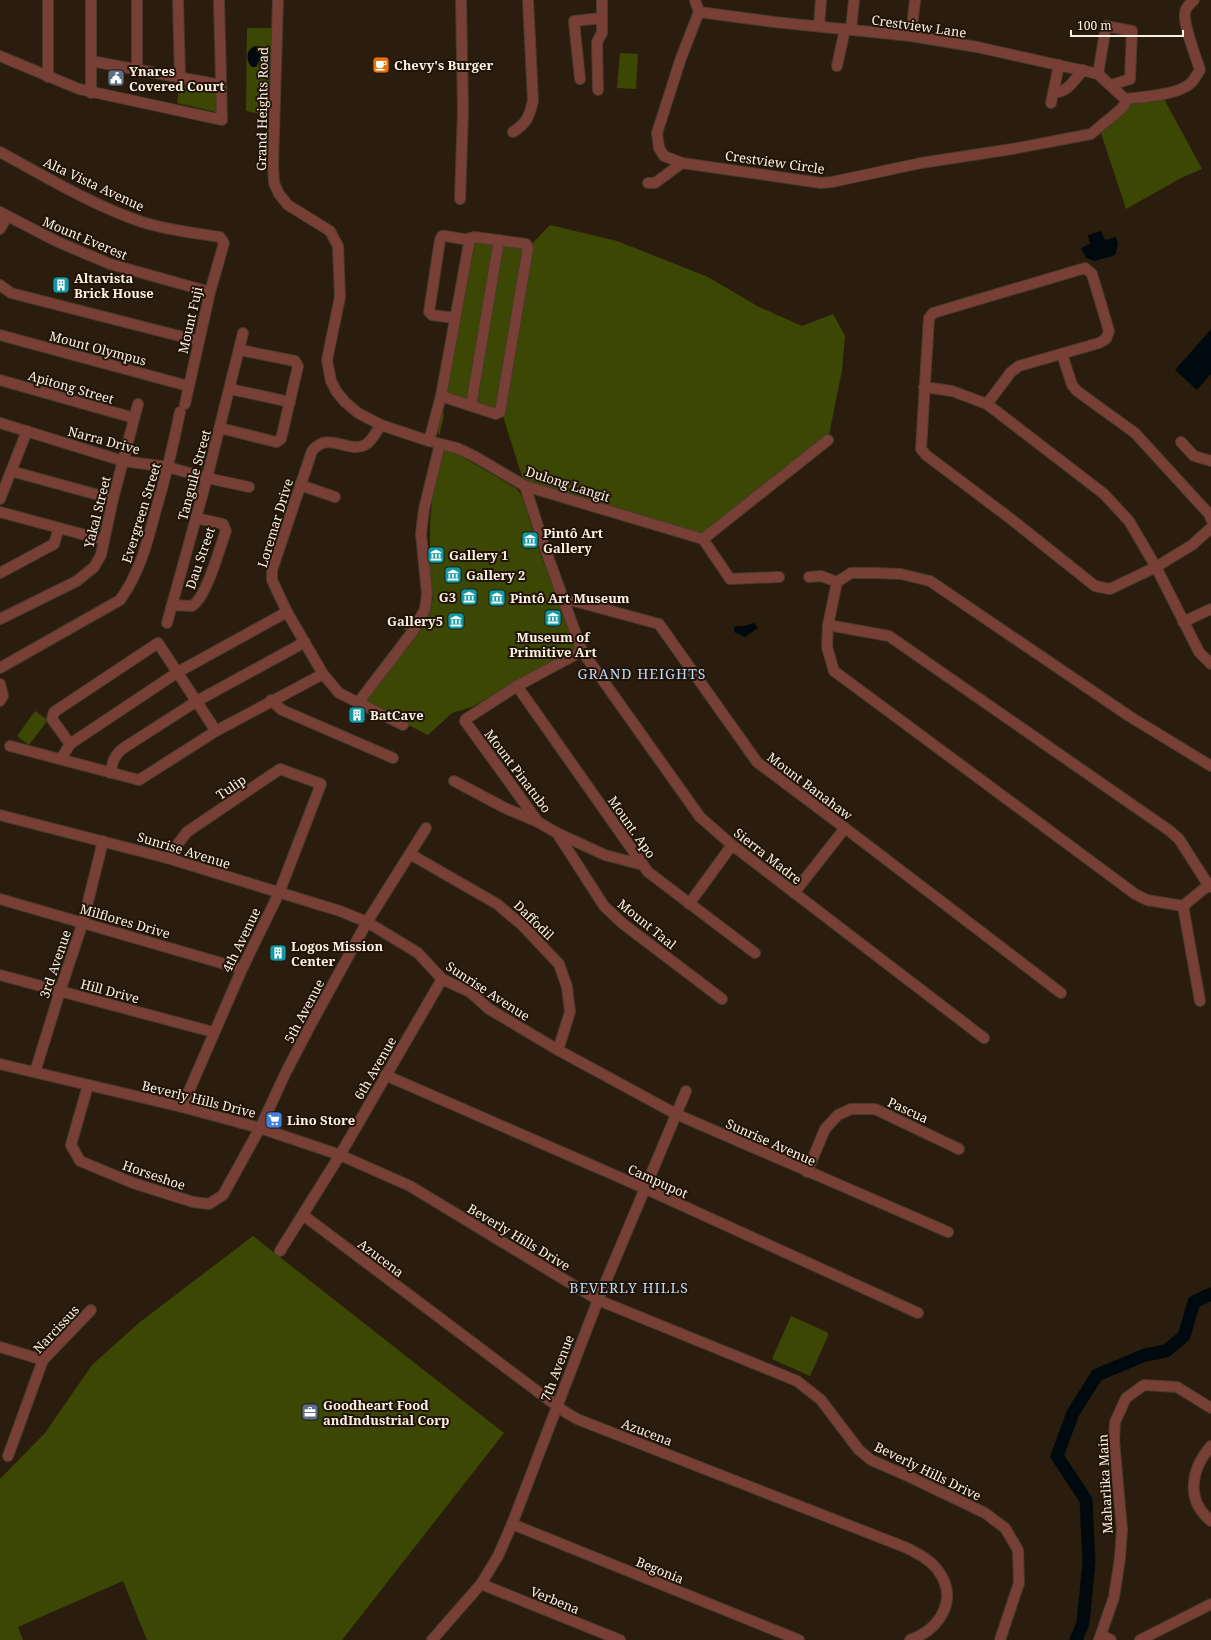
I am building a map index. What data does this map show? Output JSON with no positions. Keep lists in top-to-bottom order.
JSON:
{
  "streets": {
    "street": [
      "Crestview Lane",
      "Grand Heights Road",
      "Crestview Circle",
      "Alta Vista Avenue",
      "Mount Everest",
      "Mount Fuji",
      "Mount Olympus",
      "Apitong Street",
      "Narra Drive",
      "Tanguile Street",
      "Dulong Langit",
      "Yakal Street",
      "Evergreen Street",
      "Loremar Drive",
      "Dau Street",
      "Mount Pinatubo",
      "Mount Banahaw",
      "Tulip",
      "Mount. Apo",
      "Sunrise Avenue",
      "Sierra Madre",
      "Daffodil",
      "Milflores Drive",
      "Mount Taal",
      "4th Avenue",
      "3rd Avenue",
      "Hill Drive",
      "5th Avenue",
      "6th Avenue",
      "Beverly Hills Drive",
      "Pascua",
      "Horseshoe",
      "Campupot",
      "Azucena",
      "Narcissus",
      "7th Avenue",
      "Maharlika Main",
      "Begonia",
      "Verbena"
    ]
  },
  "crossings": [
    ["Crestview Lane", "Crestview Circle"],
    ["Grand Heights Road", "Dulong Langit"],
    ["Grand Heights Road", "Loremar Drive"],
    ["Alta Vista Avenue", "Mount Fuji"],
    ["Mount Everest", "Mount Fuji"],
    ["Mount Fuji", "Mount Olympus"],
    ["Mount Fuji", "Evergreen Street"],
    ["Apitong Street", "Yakal Street"],
    ["Narra Drive", "Tanguile Street"],
    ["Narra Drive", "Yakal Street"],
    ["Narra Drive", "Evergreen Street"],
    ["Tanguile Street", "Dau Street"],
    ["Dulong Langit", "Sierra Madre"],
    ["Mount Pinatubo", "Mount. Apo"],
    ["Mount Pinatubo", "Mount Taal"],
    ["Mount Banahaw", "Sierra Madre"],
    ["Tulip", "Sunrise Avenue"],
    ["Tulip", "4th Avenue"],
    ["Sunrise Avenue", "Daffodil"],
    ["Sunrise Avenue", "4th Avenue"],
    ["Sunrise Avenue", "3rd Avenue"],
    ["Sunrise Avenue", "5th Avenue"],
    ["Sunrise Avenue", "6th Avenue"],
    ["Sunrise Avenue", "Pascua"],
    ["Sunrise Avenue", "7th Avenue"],
    ["Daffodil", "5th Avenue"],
    ["Milflores Drive", "4th Avenue"],
    ["Milflores Drive", "3rd Avenue"],
    ["4th Avenue", "Hill Drive"],
    ["4th Avenue", "Beverly Hills Drive"],
    ["3rd Avenue", "Hill Drive"],
    ["3rd Avenue", "Beverly Hills Drive"],
    ["5th Avenue", "Beverly Hills Drive"],
    ["5th Avenue", "Horseshoe"],
    ["6th Avenue", "Beverly Hills Drive"],
    ["6th Avenue", "Campupot"],
    ["6th Avenue", "Azucena"],
    ["Beverly Hills Drive", "Horseshoe"],
    ["Beverly Hills Drive", "7th Avenue"],
    ["Campupot", "7th Avenue"],
    ["Azucena", "7th Avenue"],
    ["7th Avenue", "Begonia"],
    ["7th Avenue", "Verbena"]
  ],
  "districts": ["GRAND HEIGHTS", "BEVERLY HILLS"],
  "places": {
    "cafe": ["Chevy's Burger"],
    "public building": ["Ynares Covered Court"],
    "building": ["Altavista Brick House", "BatCave", "Logos Mission Center"],
    "museum": [
      "Pintô Art Gallery",
      "Gallery 1",
      "Gallery 2",
      "G3",
      "Pintô Art Museum",
      "Museum of Primitive Art",
      "Gallery5"
    ],
    "supermarket": ["Lino Store"],
    "office": ["Goodheart Food andIndustrial Corp"]
  },
  "scale_bar": "100 m"
}
